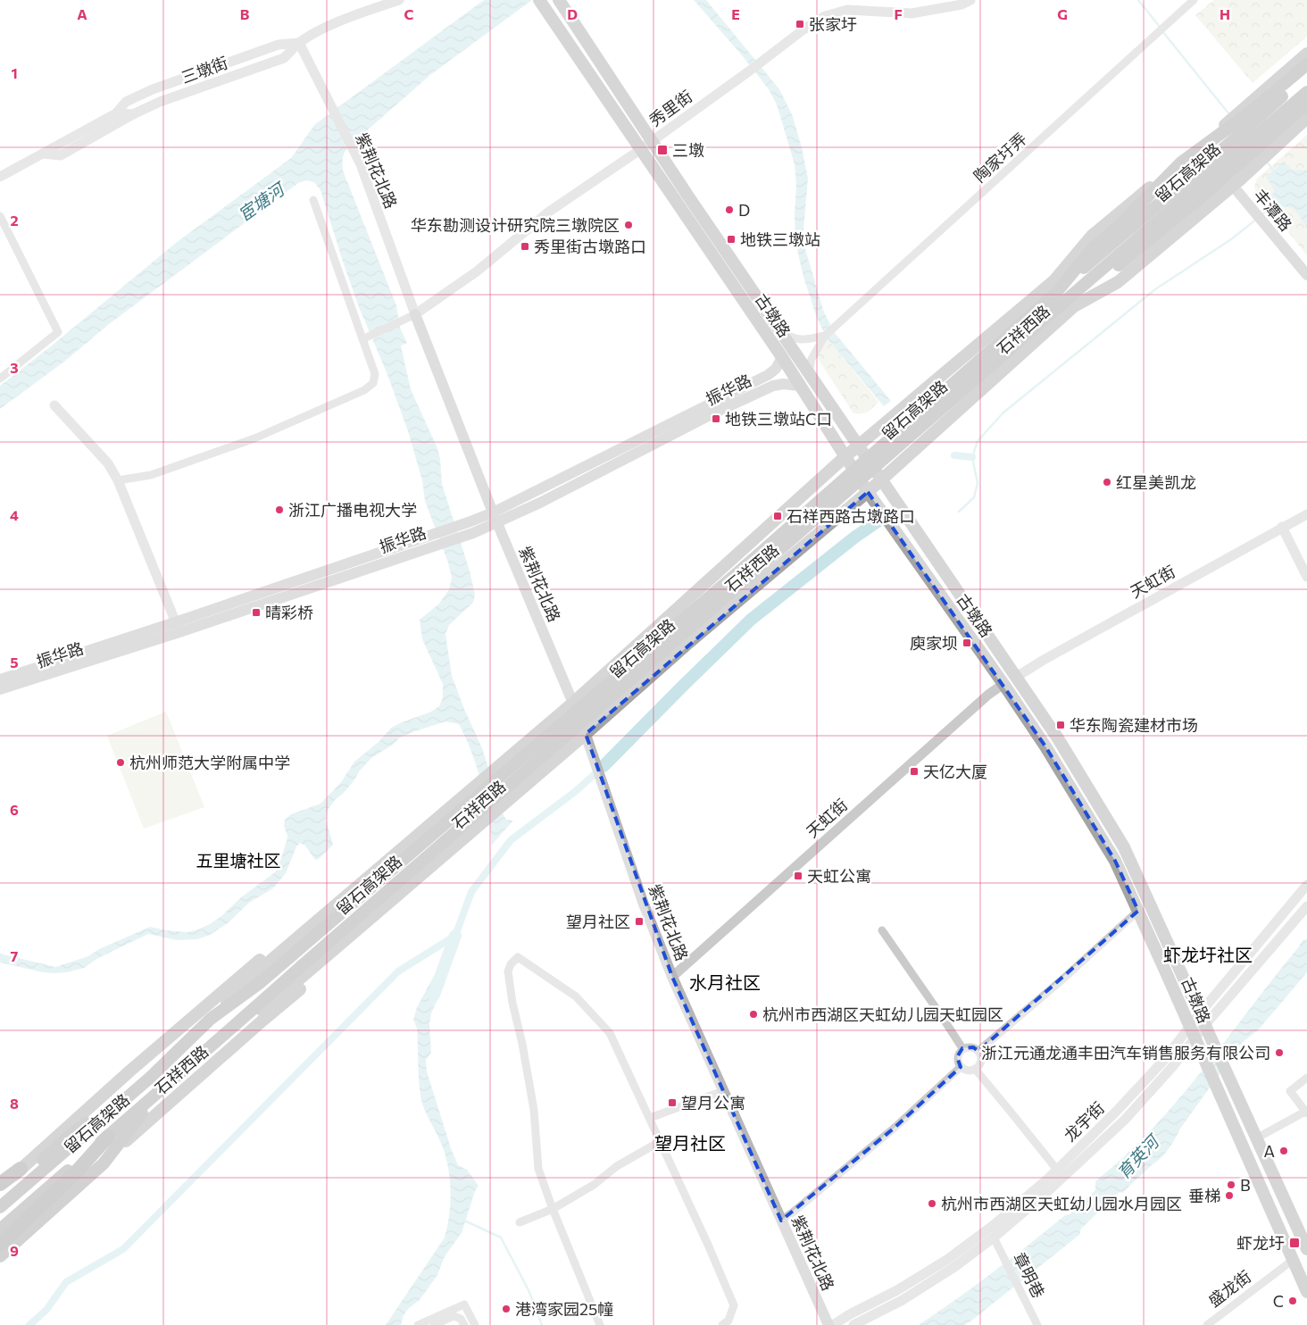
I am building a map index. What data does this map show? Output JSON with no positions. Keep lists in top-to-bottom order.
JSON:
{
  "streets": {
    "highway": ["留石高架路", "石祥西路"],
    "main road": [
      "紫荆花北路",
      "丰潭路",
      "古墩路",
      "振华路"
    ],
    "street": [
      "三墩街",
      "秀里街",
      "陶家圩弄",
      "天虹街",
      "龙宇街",
      "章明巷",
      "盛龙街"
    ]
  },
  "crossings": [
    ["三墩街", "紫荆花北路"],
    ["秀里街", "紫荆花北路"],
    ["秀里街", "古墩路"],
    ["陶家圩弄", "古墩路"],
    ["紫荆花北路", "石祥西路"],
    ["紫荆花北路", "振华路"],
    ["紫荆花北路", "天虹街"],
    ["留石高架路", "石祥西路"],
    ["丰潭路", "石祥西路"],
    ["古墩路", "石祥西路"],
    ["古墩路", "振华路"],
    ["古墩路", "天虹街"],
    ["古墩路", "龙宇街"],
    ["古墩路", "盛龙街"],
    ["龙宇街", "章明巷"]
  ],
  "districts": [
    "五里塘社区",
    "虾龙圩社区",
    "水月社区",
    "望月社区"
  ],
  "water": ["宦塘河", "育英河"],
  "places": {
    "transit": [
      "张家圩",
      "三墩",
      "地铁三墩站",
      "秀里街古墩路口",
      "地铁三墩站C口",
      "石祥西路古墩路口",
      "晴彩桥",
      "庾家坝",
      "华东陶瓷建材市场",
      "天亿大厦",
      "天虹公寓",
      "望月社区",
      "望月公寓",
      "虾龙圩"
    ],
    "other": [
      "D",
      "华东勘测设计研究院三墩院区",
      "红星美凯龙",
      "浙江广播电视大学",
      "杭州师范大学附属中学",
      "杭州市西湖区天虹幼儿园天虹园区",
      "浙江元通龙通丰田汽车销售服务有限公司",
      "A",
      "B",
      "垂梯",
      "杭州市西湖区天虹幼儿园水月园区",
      "C",
      "港湾家园25幢"
    ]
  },
  "grid": {
    "columns": [
      "A",
      "B",
      "C",
      "D",
      "E",
      "F",
      "G",
      "H"
    ],
    "rows": [
      "1",
      "2",
      "3",
      "4",
      "5",
      "6",
      "7",
      "8",
      "9"
    ]
  }
}
